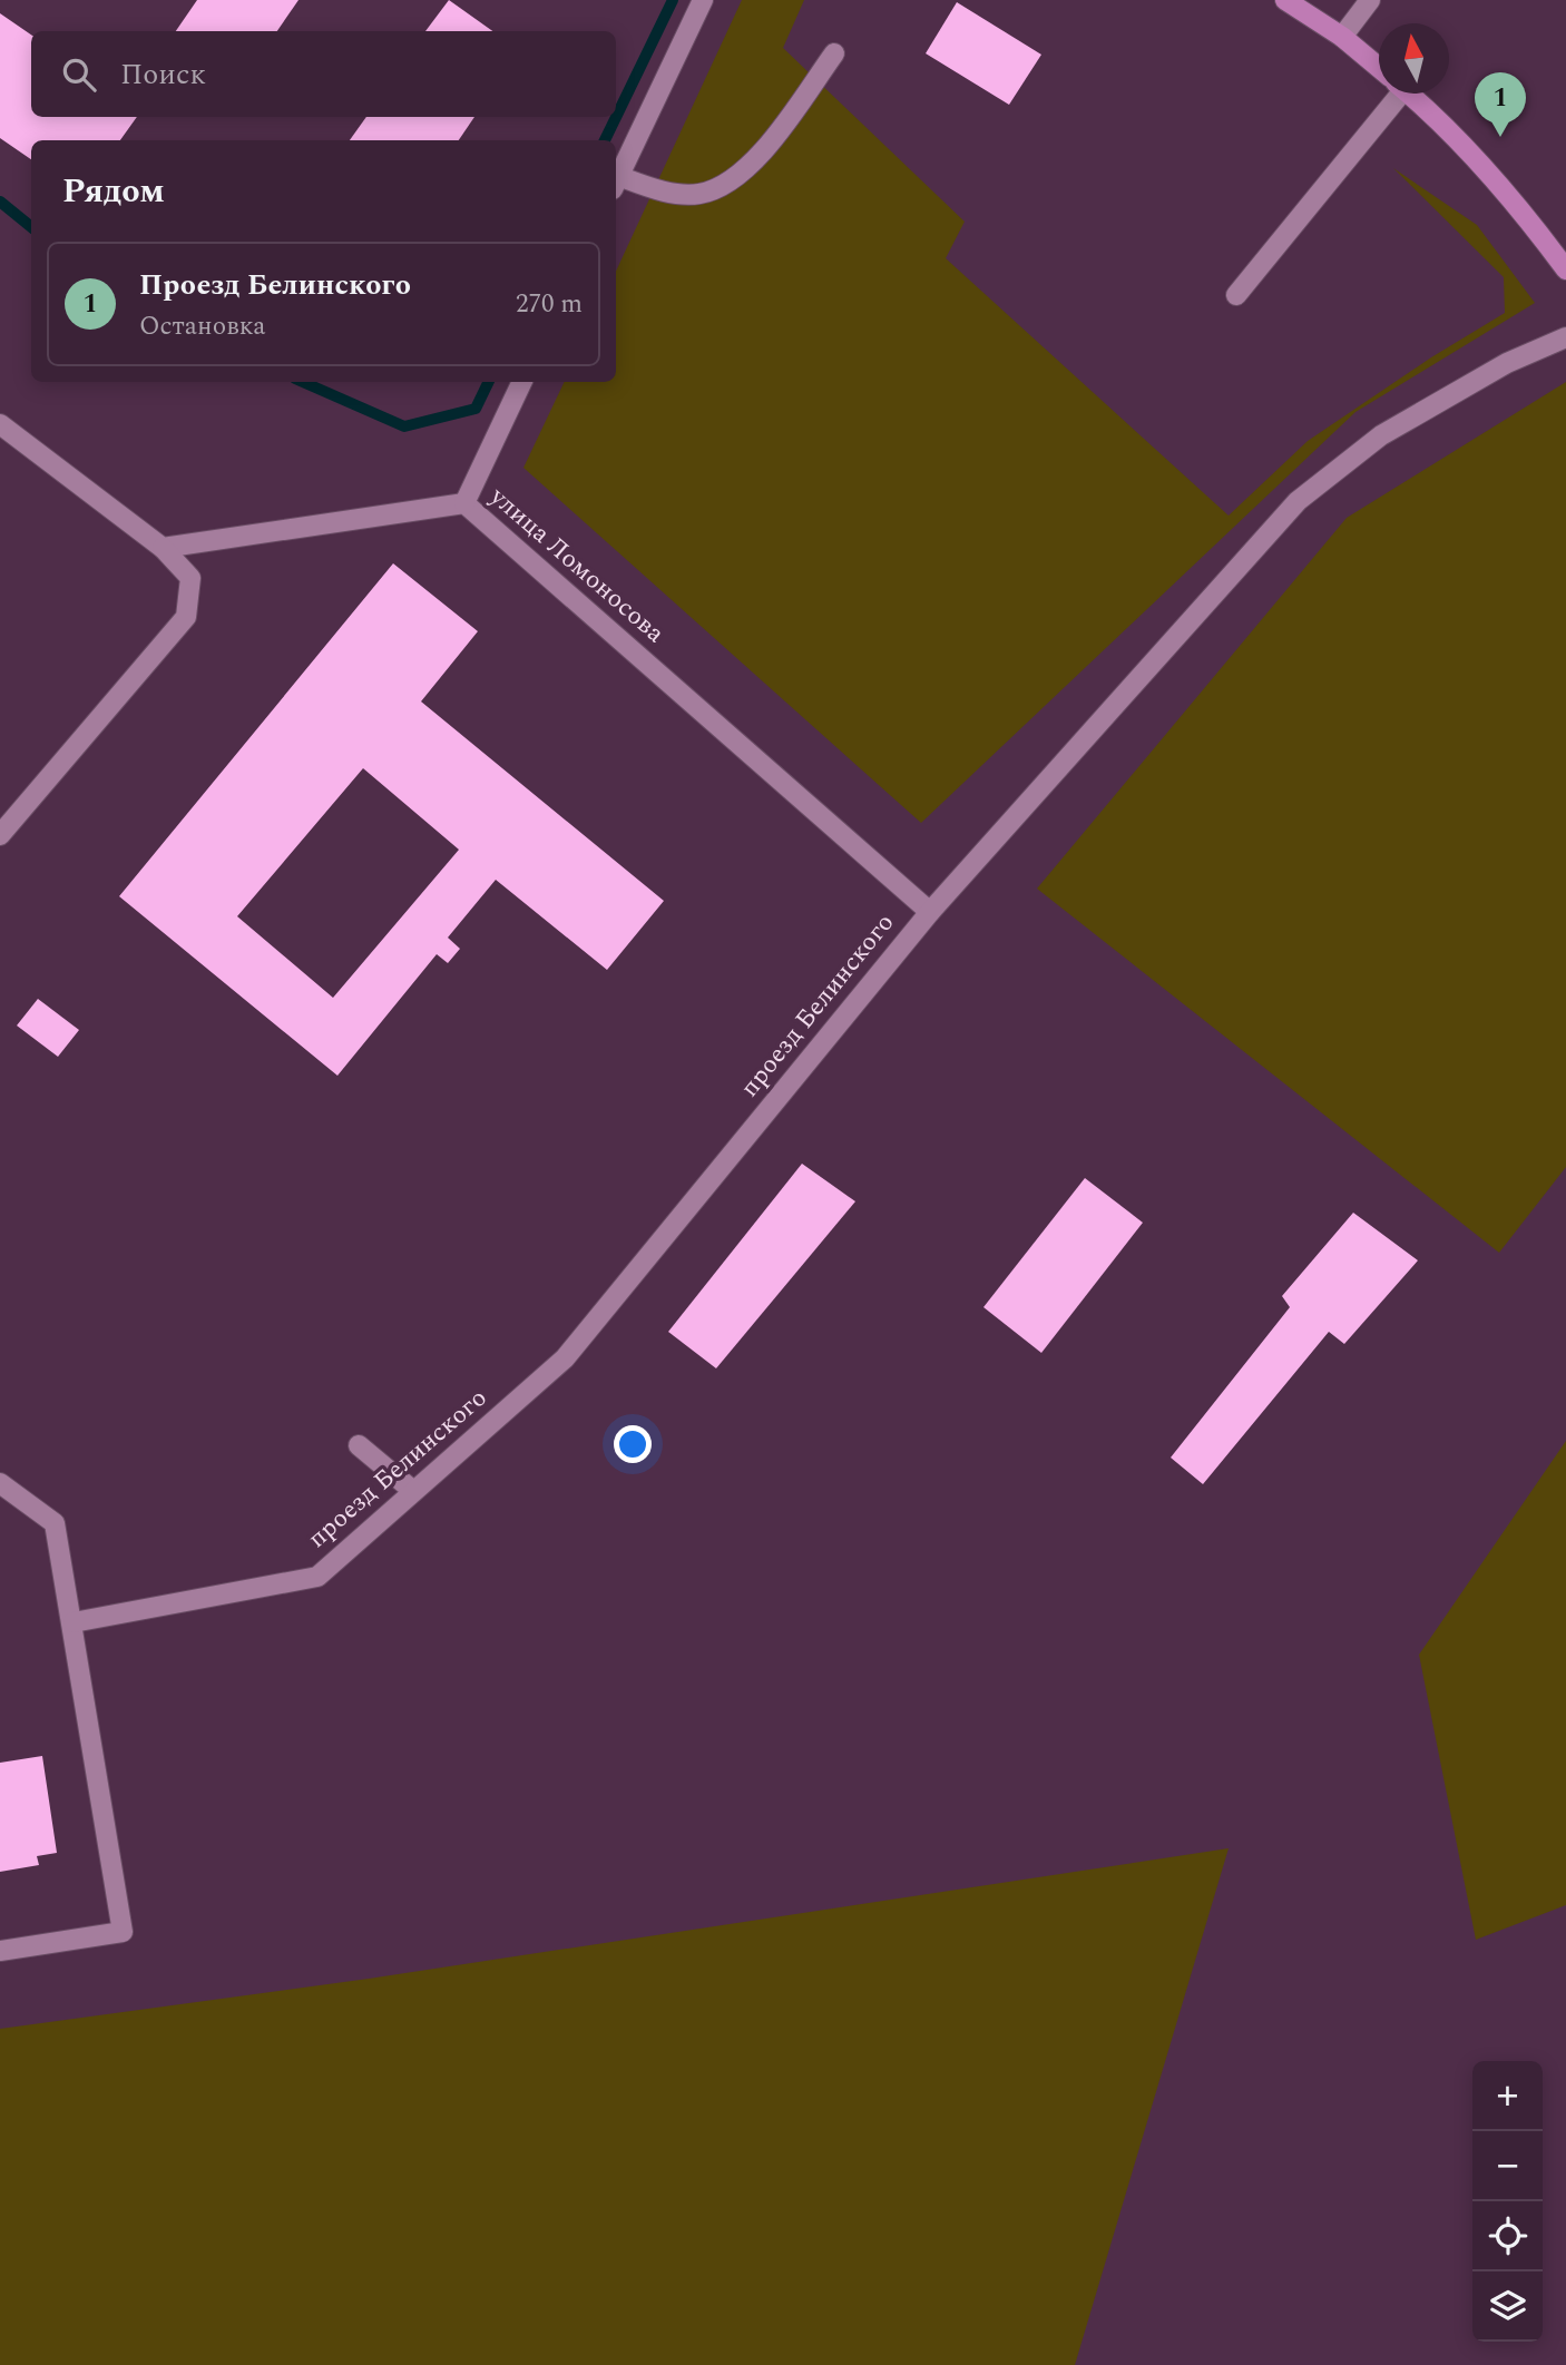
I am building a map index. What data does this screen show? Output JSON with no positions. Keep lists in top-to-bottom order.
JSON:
{
  "streets": {
    "street": ["улица Ломоносова", "проезд Белинского"]
  },
  "crossings": [
    ["улица Ломоносова", "проезд Белинского"]
  ],
  "north": "top",
  "page": {
    "search": "Поиск",
    "pins": "1",
    "heading": "Рядом",
    "list": [
      {
        "mark": "1",
        "name": "Проезд Белинского",
        "note": "Остановка",
        "value": "270 m"
      }
    ],
    "map_buttons": ["+", "−"]
  }
}
